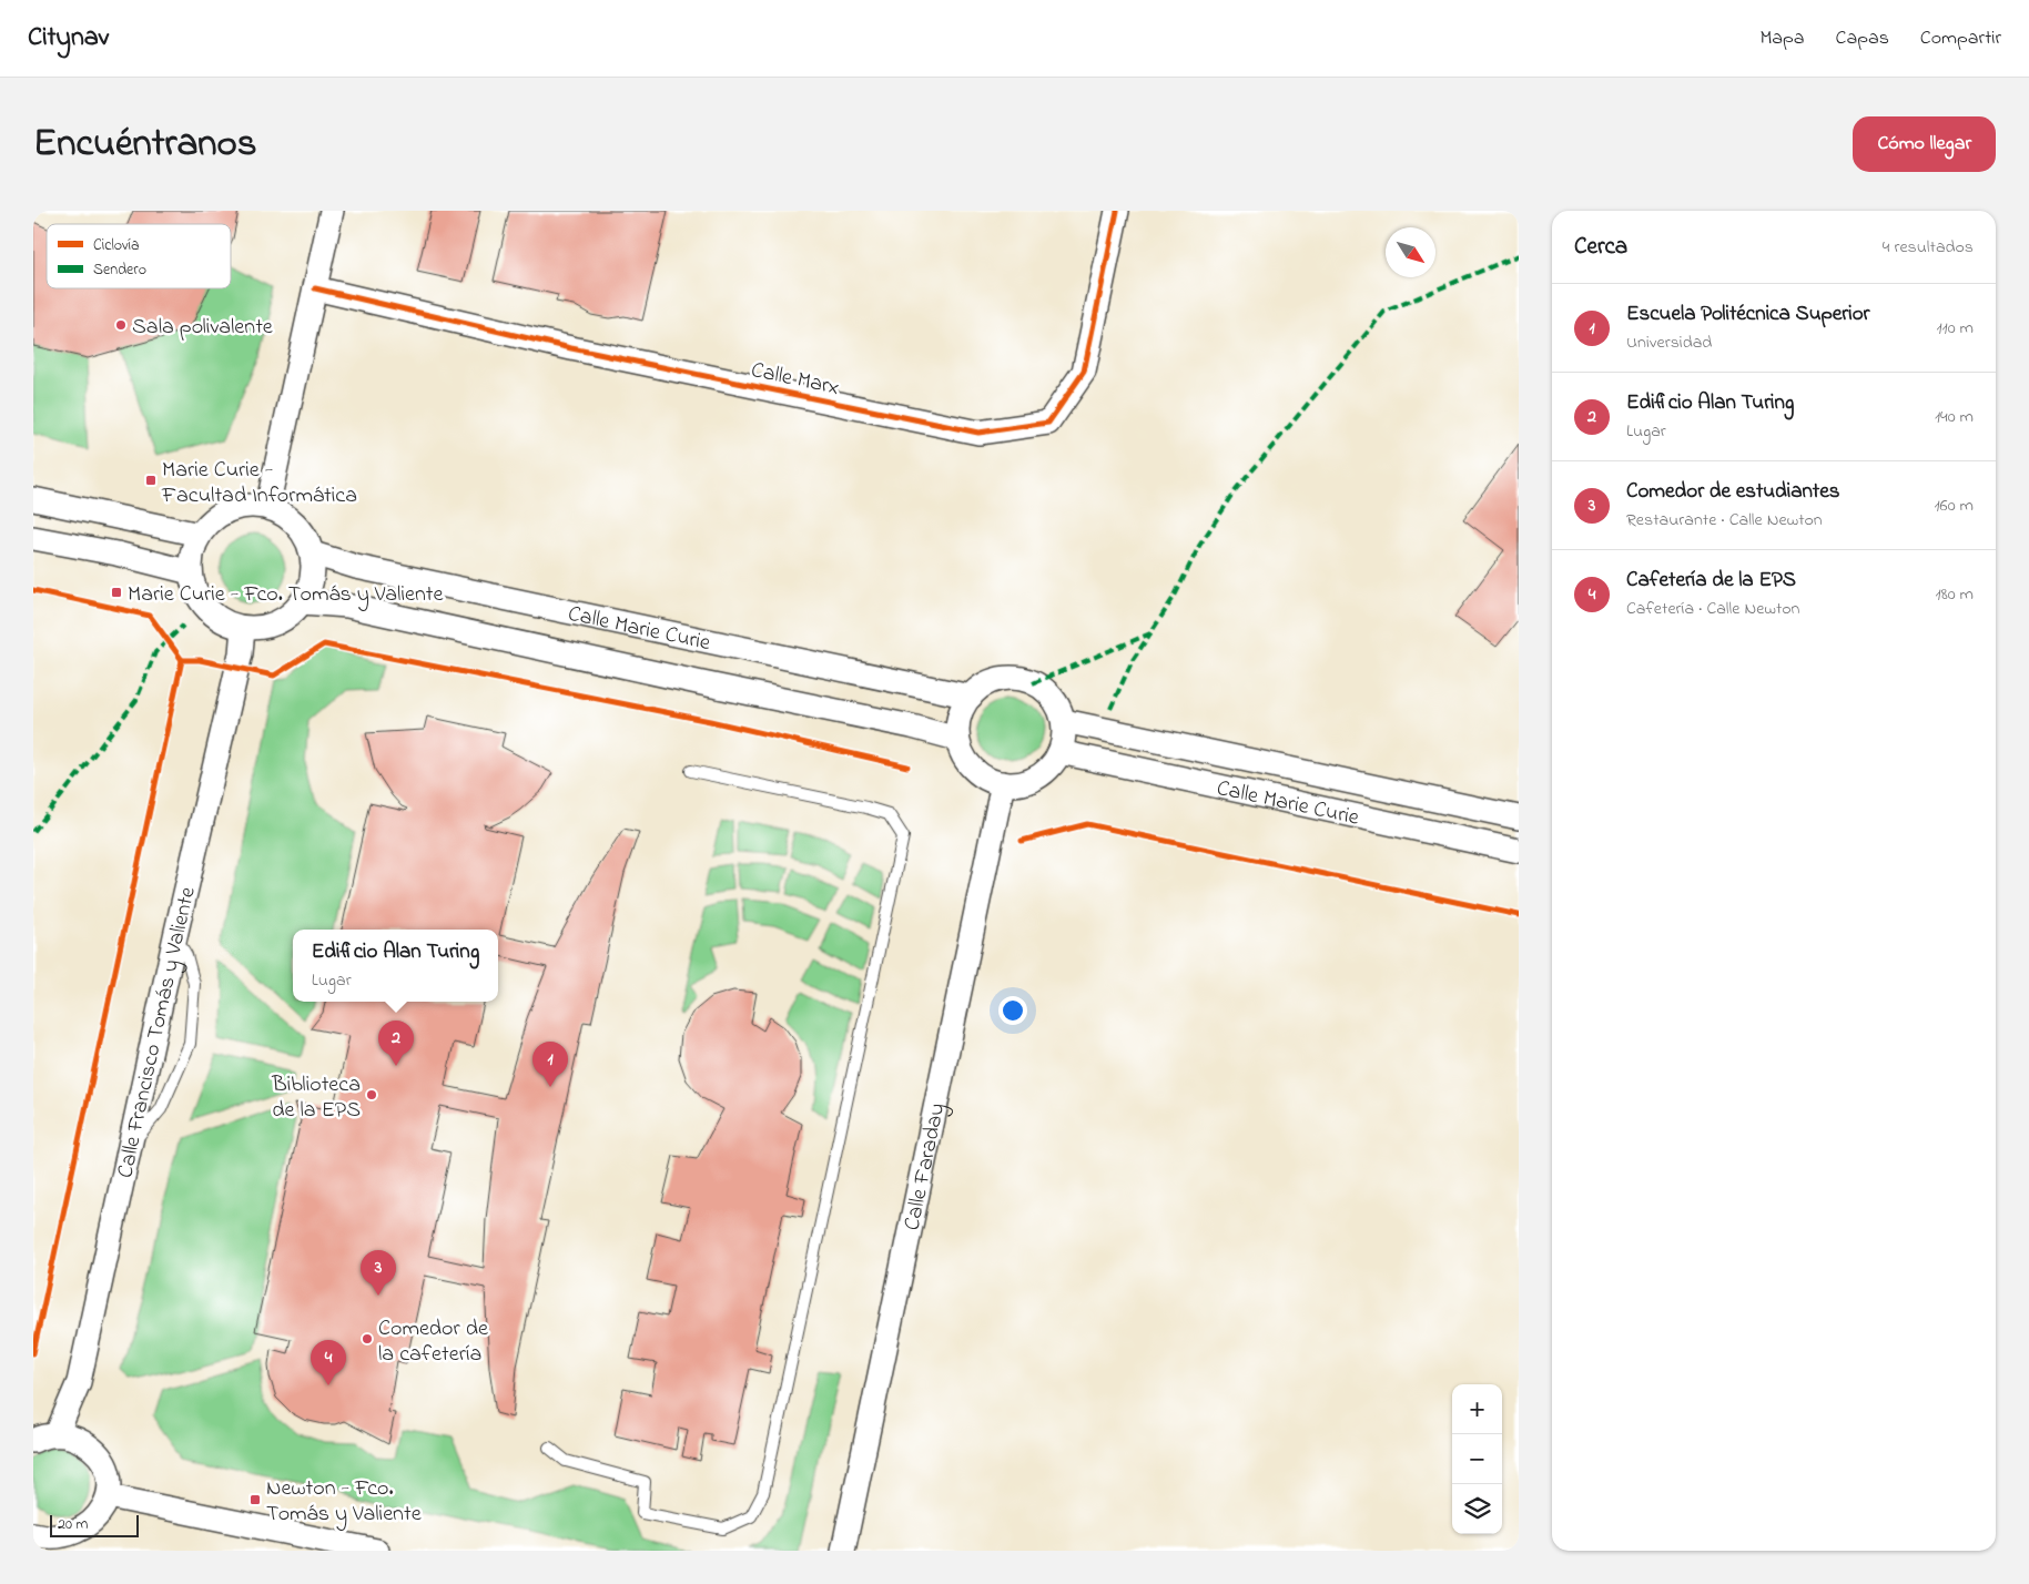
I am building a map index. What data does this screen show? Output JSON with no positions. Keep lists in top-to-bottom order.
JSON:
{
  "streets": {
    "street": [
      "Calle Marx",
      "Calle Marie Curie",
      "Calle Francisco Tomás y Valiente",
      "Calle Faraday"
    ]
  },
  "crossings": [
    ["Calle Marie Curie", "Calle Francisco Tomás y Valiente"],
    ["Calle Marie Curie", "Calle Faraday"]
  ],
  "places": {
    "other": ["Sala polivalente", "Biblioteca de la EPS", "Comedor de la cafetería"],
    "transit": ["Marie Curie - Facultad Informática", "Marie Curie - Fco. Tomás y Valiente", "Newton - Fco. Tomás y Valiente"]
  },
  "legend": ["Ciclovía", "Sendero"],
  "scale_bar": "20 m",
  "north": "bottom right",
  "page": {
    "header": "Citynav",
    "nav": ["Mapa", "Capas", "Compartir"],
    "title": "Encuéntranos",
    "buttons": "Cómo llegar",
    "heading": ["Cerca", "4 resultados"],
    "list": [
      {
        "mark": "1",
        "name": "Escuela Politécnica Superior",
        "note": "Universidad",
        "value": "110 m"
      },
      {
        "mark": "2",
        "name": "Edificio Alan Turing",
        "note": "Lugar",
        "value": "140 m"
      },
      {
        "mark": "3",
        "name": "Comedor de estudiantes",
        "note": "Restaurante · Calle Newton",
        "value": "160 m"
      },
      {
        "mark": "4",
        "name": "Cafetería de la EPS",
        "note": "Cafetería · Calle Newton",
        "value": "180 m"
      }
    ],
    "popup": ["Edificio Alan Turing", "Lugar"],
    "pins": [
      "2",
      "1",
      "3",
      "4"
    ],
    "map_buttons": ["+", "−"],
    "scale": "20 m"
  }
}
